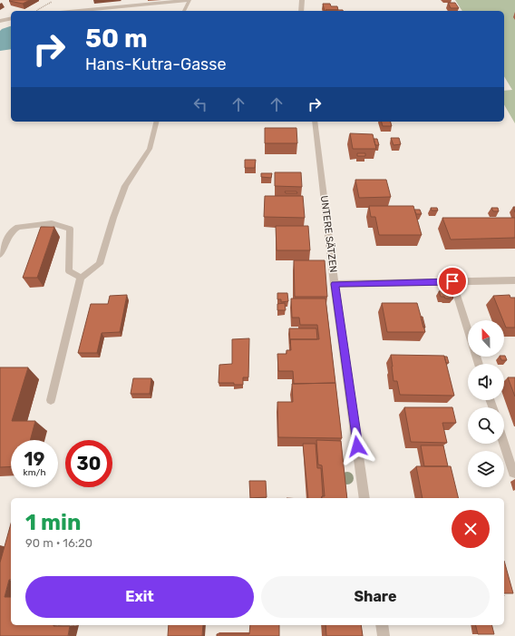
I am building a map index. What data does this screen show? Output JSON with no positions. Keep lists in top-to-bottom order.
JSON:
{
  "streets": {
    "street": ["UNTERE SÄTZEN"]
  },
  "north": "top",
  "page": {
    "turn": ["50 m", "Hans-Kutra-Gasse"],
    "speed": "19 km/h",
    "limit": "30",
    "heading": ["1 min", "90 m · 16:20"],
    "buttons": ["Exit", "Share"]
  }
}
